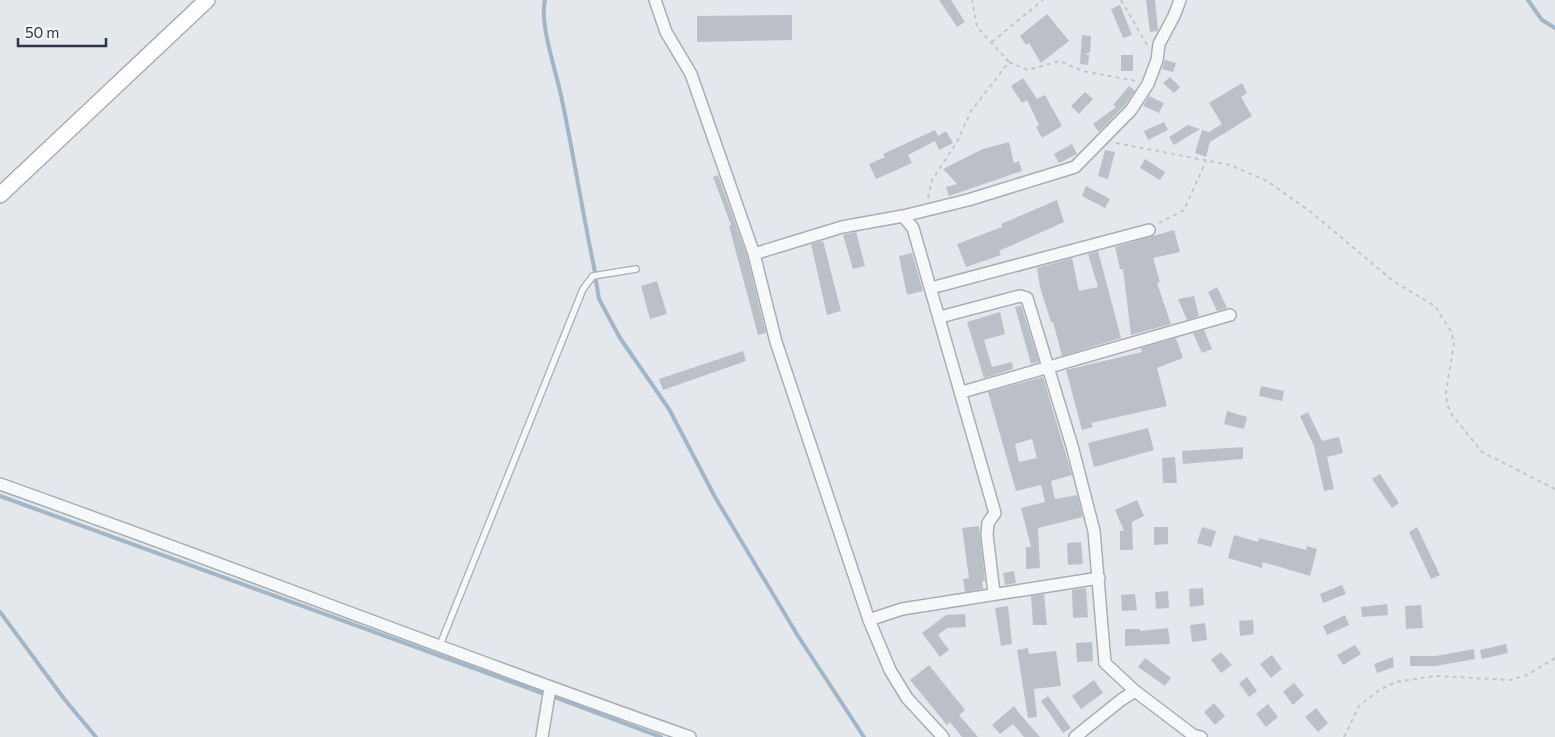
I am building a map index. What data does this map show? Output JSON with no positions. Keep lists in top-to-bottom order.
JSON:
{
  "scale_bar": "50 m"
}
